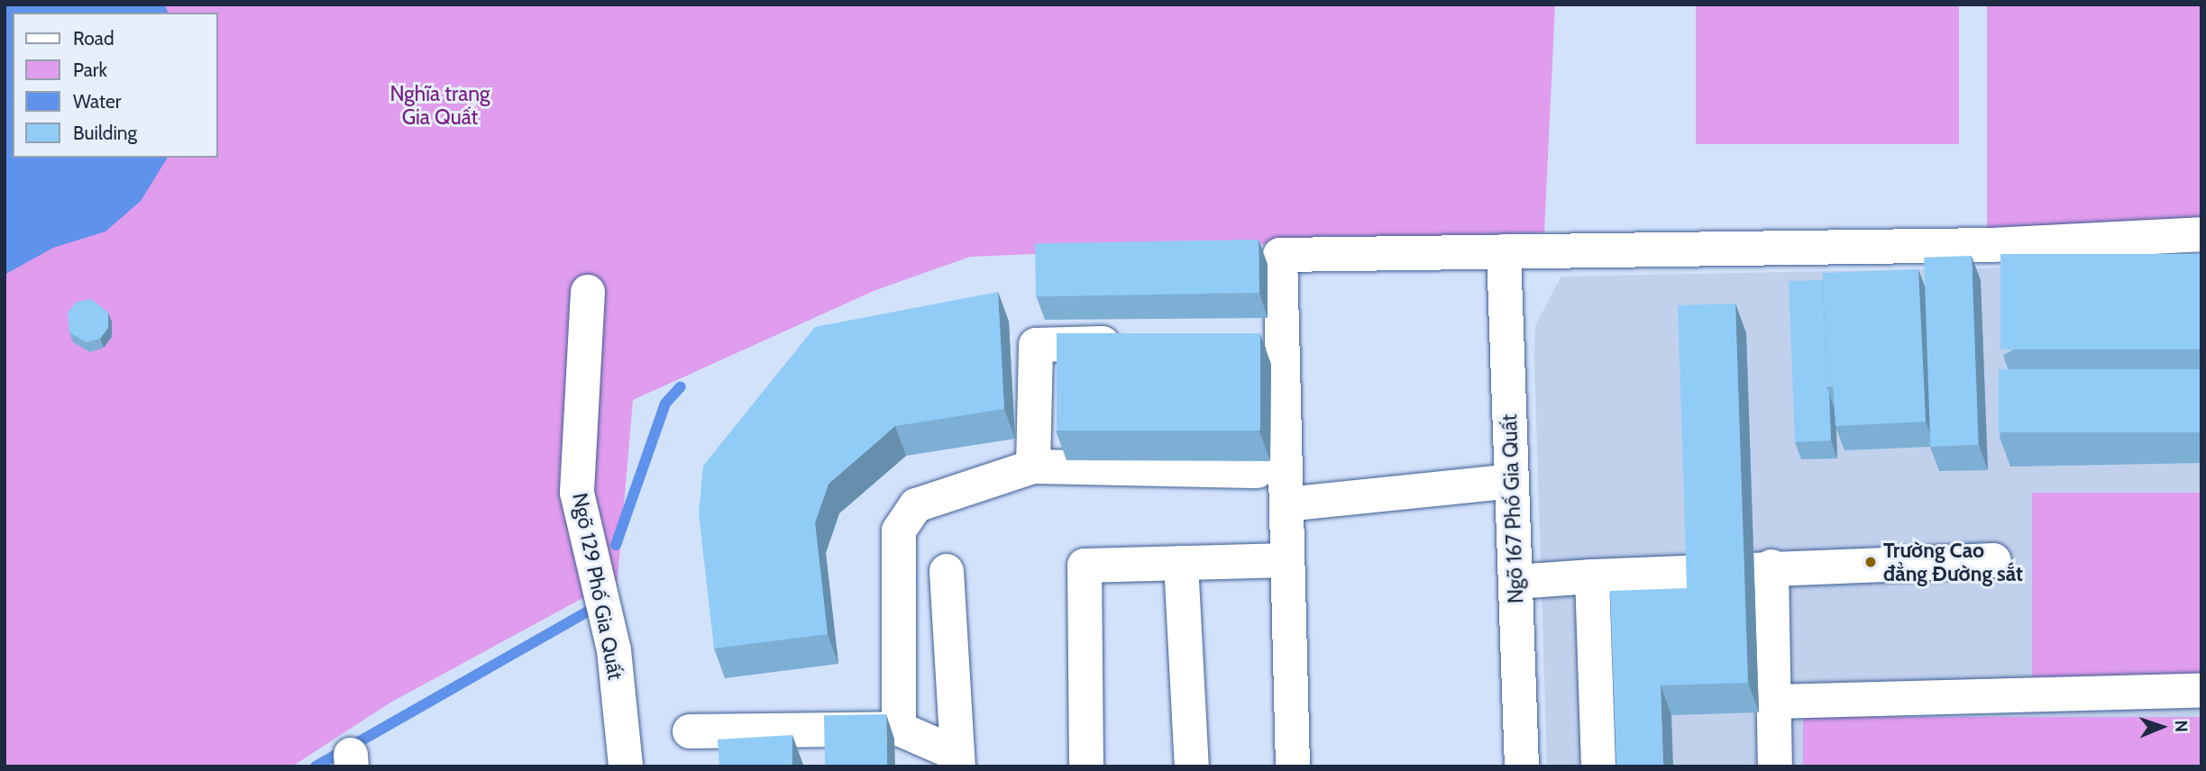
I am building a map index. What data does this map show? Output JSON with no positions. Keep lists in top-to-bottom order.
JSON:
{
  "streets": {
    "street": ["Ngõ 167 Phố Gia Quất", "Ngõ 129 Phố Gia Quất"]
  },
  "parks": ["Nghĩa trang Gia Quất"],
  "places": ["Trường Cao đẳng Đường sắt"],
  "legend": [
    "Road",
    "Park",
    "Water",
    "Building"
  ],
  "north": "right"
}
